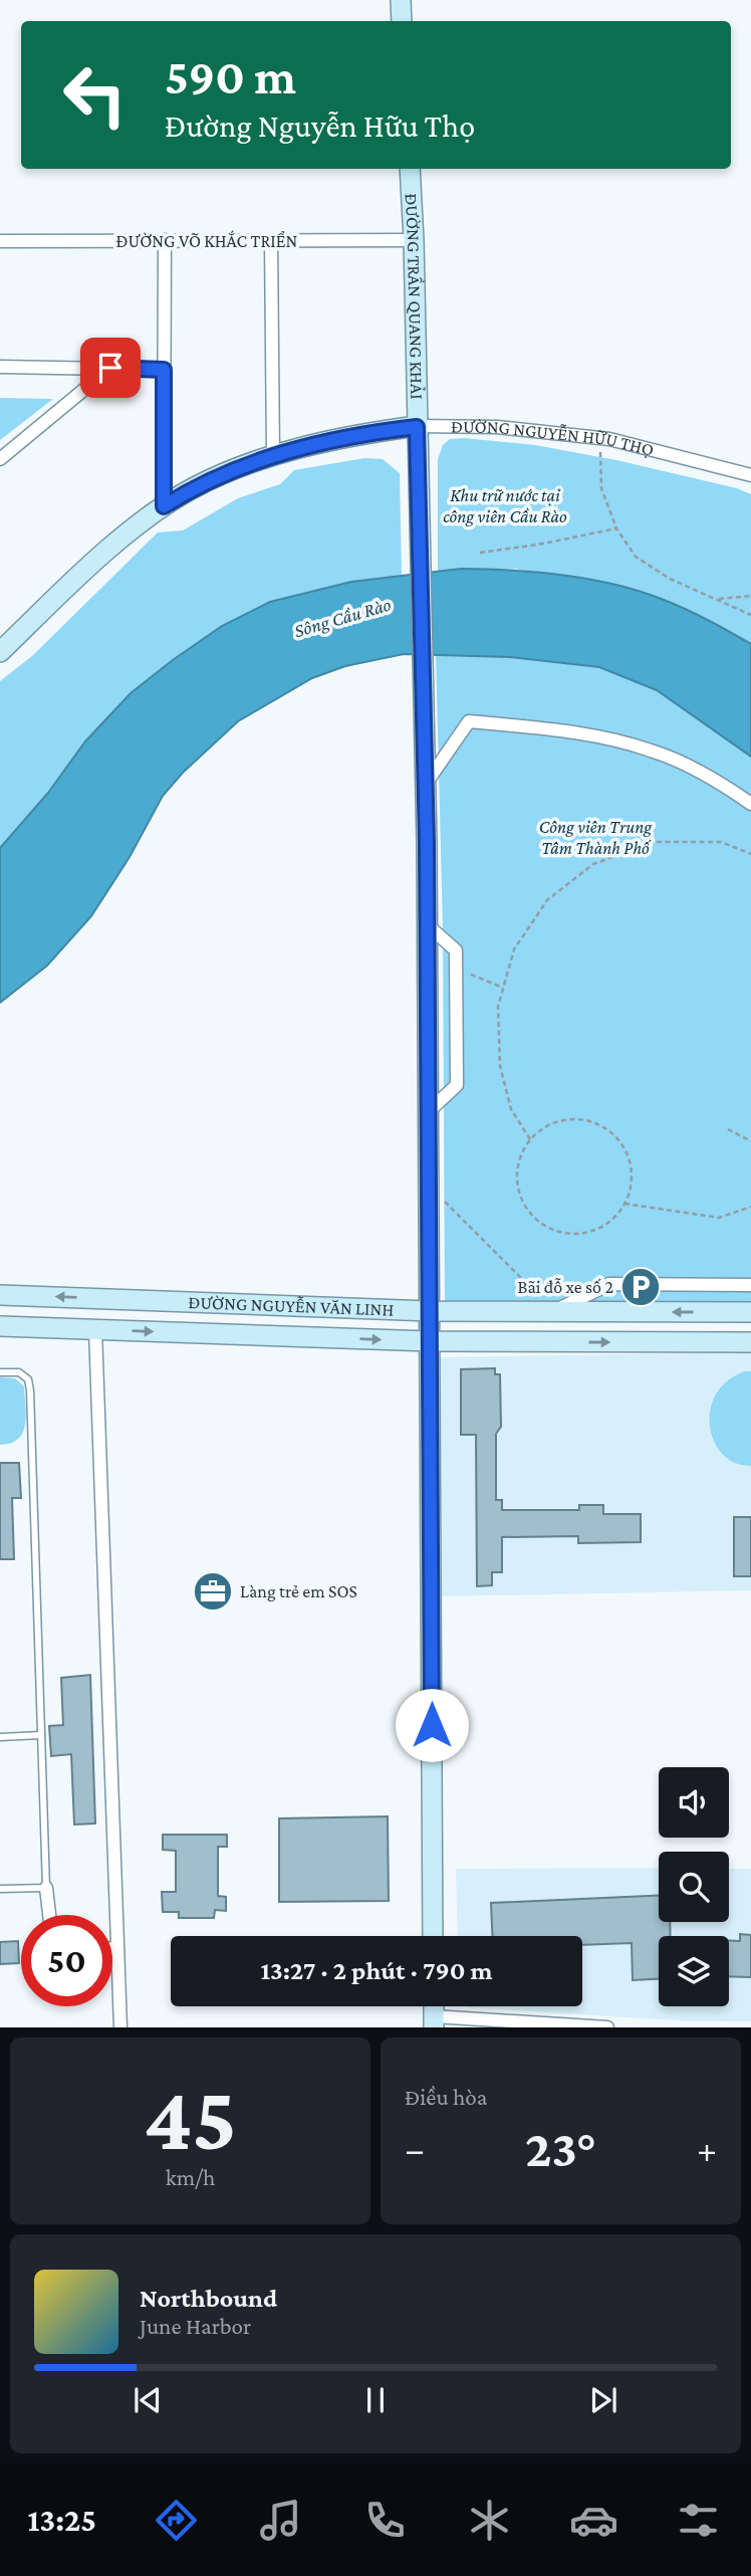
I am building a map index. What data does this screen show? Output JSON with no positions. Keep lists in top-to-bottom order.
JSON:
{
  "streets": {
    "street": [
      "ĐƯỜNG VÕ KHẮC TRIỂN",
      "ĐƯỜNG TRẦN QUANG KHẢI",
      "ĐƯỜNG NGUYỄN HỮU THỌ",
      "ĐƯỜNG NGUYỄN VĂN LINH"
    ]
  },
  "crossings": [
    ["ĐƯỜNG VÕ KHẮC TRIỂN", "ĐƯỜNG TRẦN QUANG KHẢI"],
    ["ĐƯỜNG TRẦN QUANG KHẢI", "ĐƯỜNG NGUYỄN HỮU THỌ"],
    ["ĐƯỜNG TRẦN QUANG KHẢI", "ĐƯỜNG NGUYỄN VĂN LINH"]
  ],
  "water": ["Sông Cầu Rào"],
  "parks": ["Khu trữ nước tại công viên Cầu Rào", "Công viên Trung Tâm Thành Phố"],
  "places": {
    "parking": ["Bãi đỗ xe số 2"],
    "office": ["Làng trẻ em SOS"]
  },
  "page": {
    "turn": ["590 m", "Đường Nguyễn Hữu Thọ"],
    "limit": "50",
    "trip": "13:27 · 2 phút · 790 m",
    "tile": [
      ["45", "km/h"],
      "Điều hòa"
    ],
    "heat": ["−", "23°", "+"],
    "song": ["Northbound", "June Harbor"],
    "tabs": "13:25"
  }
}
